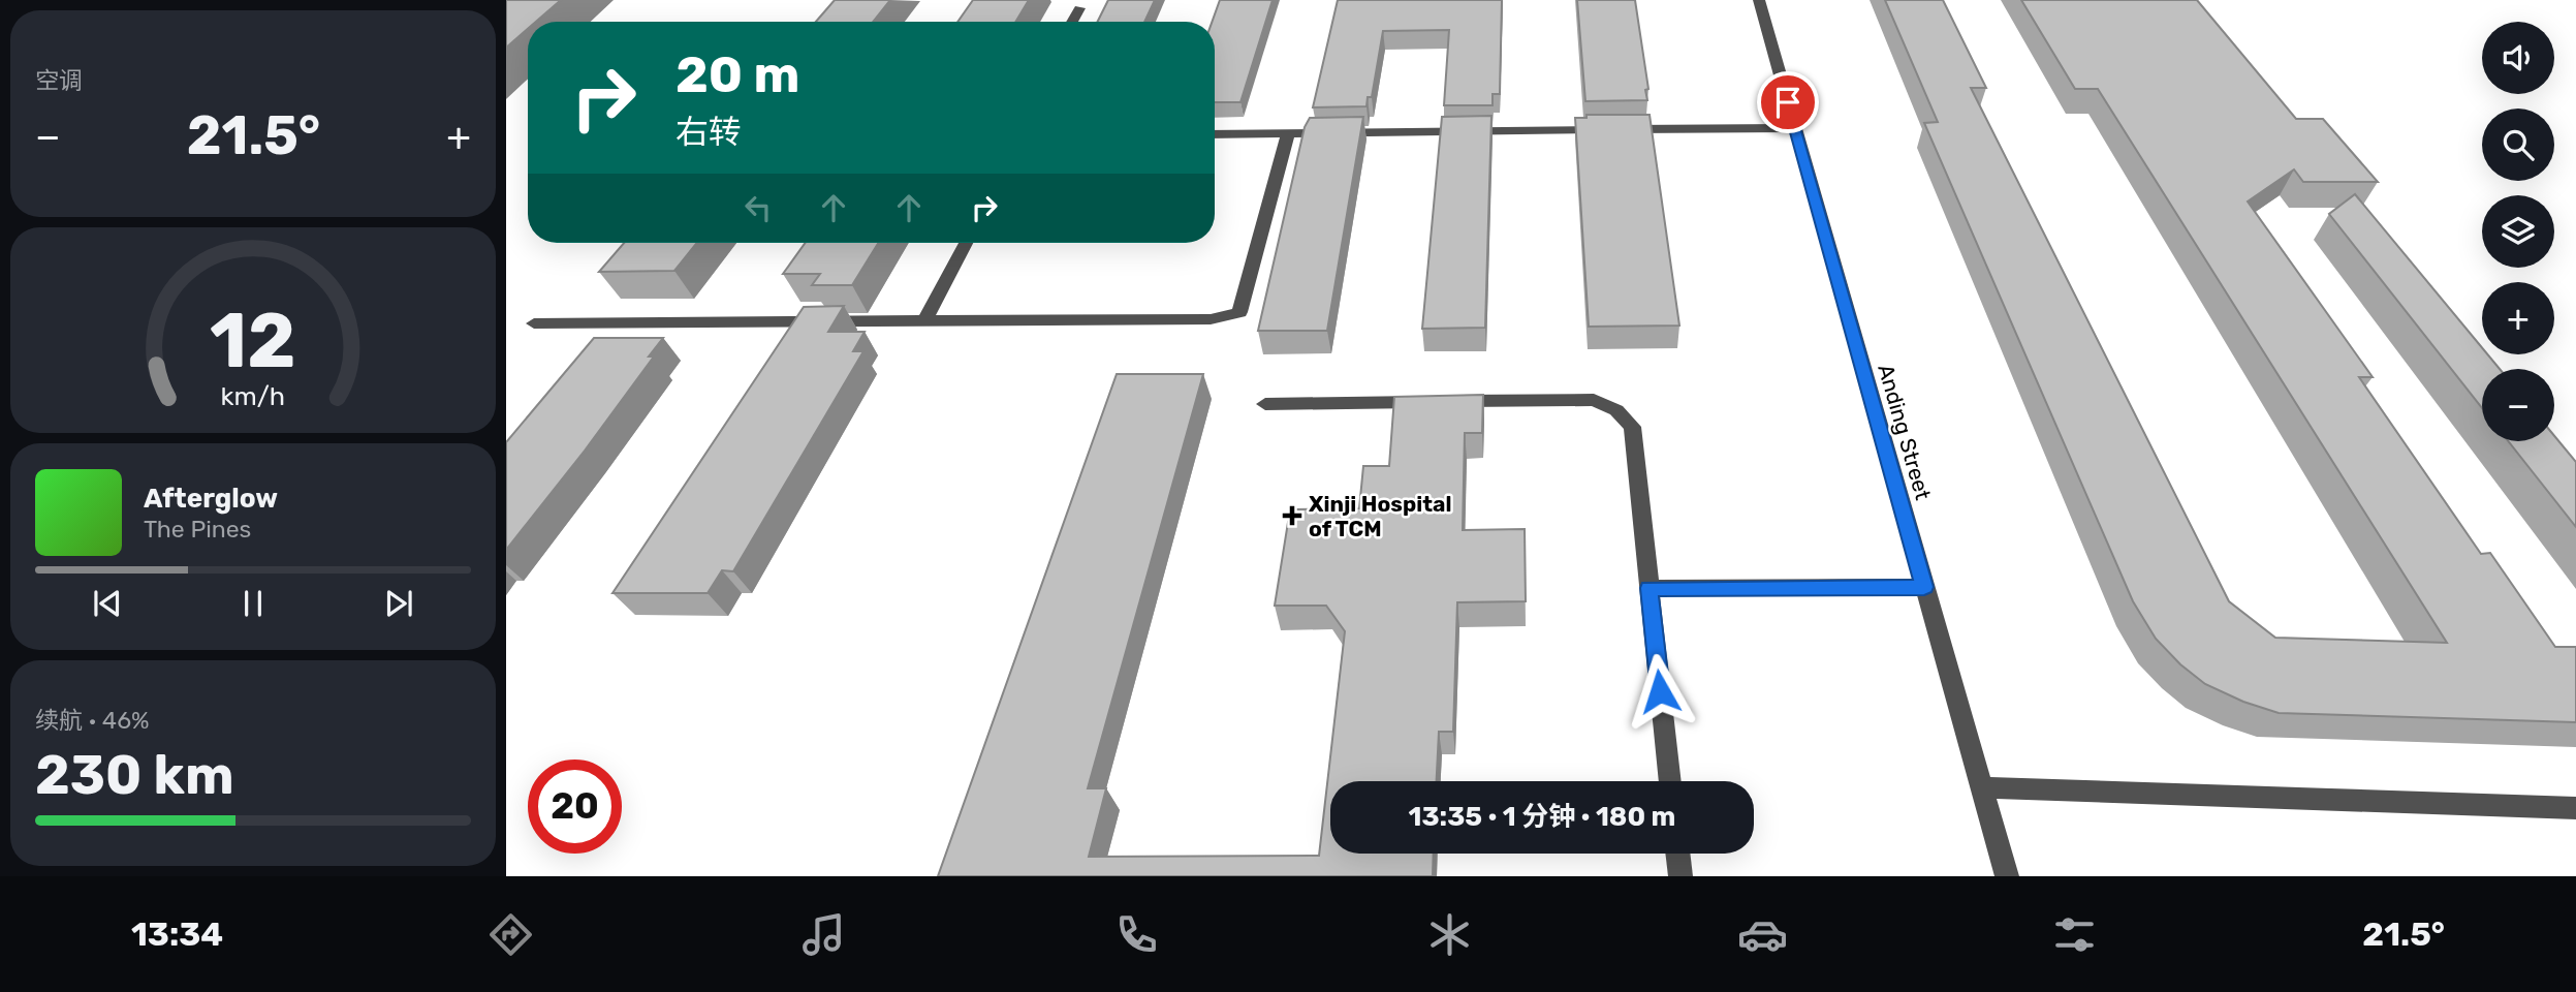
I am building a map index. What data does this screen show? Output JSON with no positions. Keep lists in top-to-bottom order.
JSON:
{
  "streets": {
    "street": ["Anding Street"]
  },
  "places": {
    "health": ["Xinji Hospital of TCM"]
  },
  "page": {
    "tile": [
      "空调",
      ["续航 · 46%", "230 km"]
    ],
    "map_buttons": ["+", "−"],
    "turn": ["20 m", "右转"],
    "heat": ["−", "21.5°", "+"],
    "song": ["Afterglow", "The Pines"],
    "limit": "20",
    "trip": "13:35 · 1 分钟 · 180 m",
    "tabs": ["13:34", "21.5°"],
    "gauge": ["12", "km/h"]
  }
}
